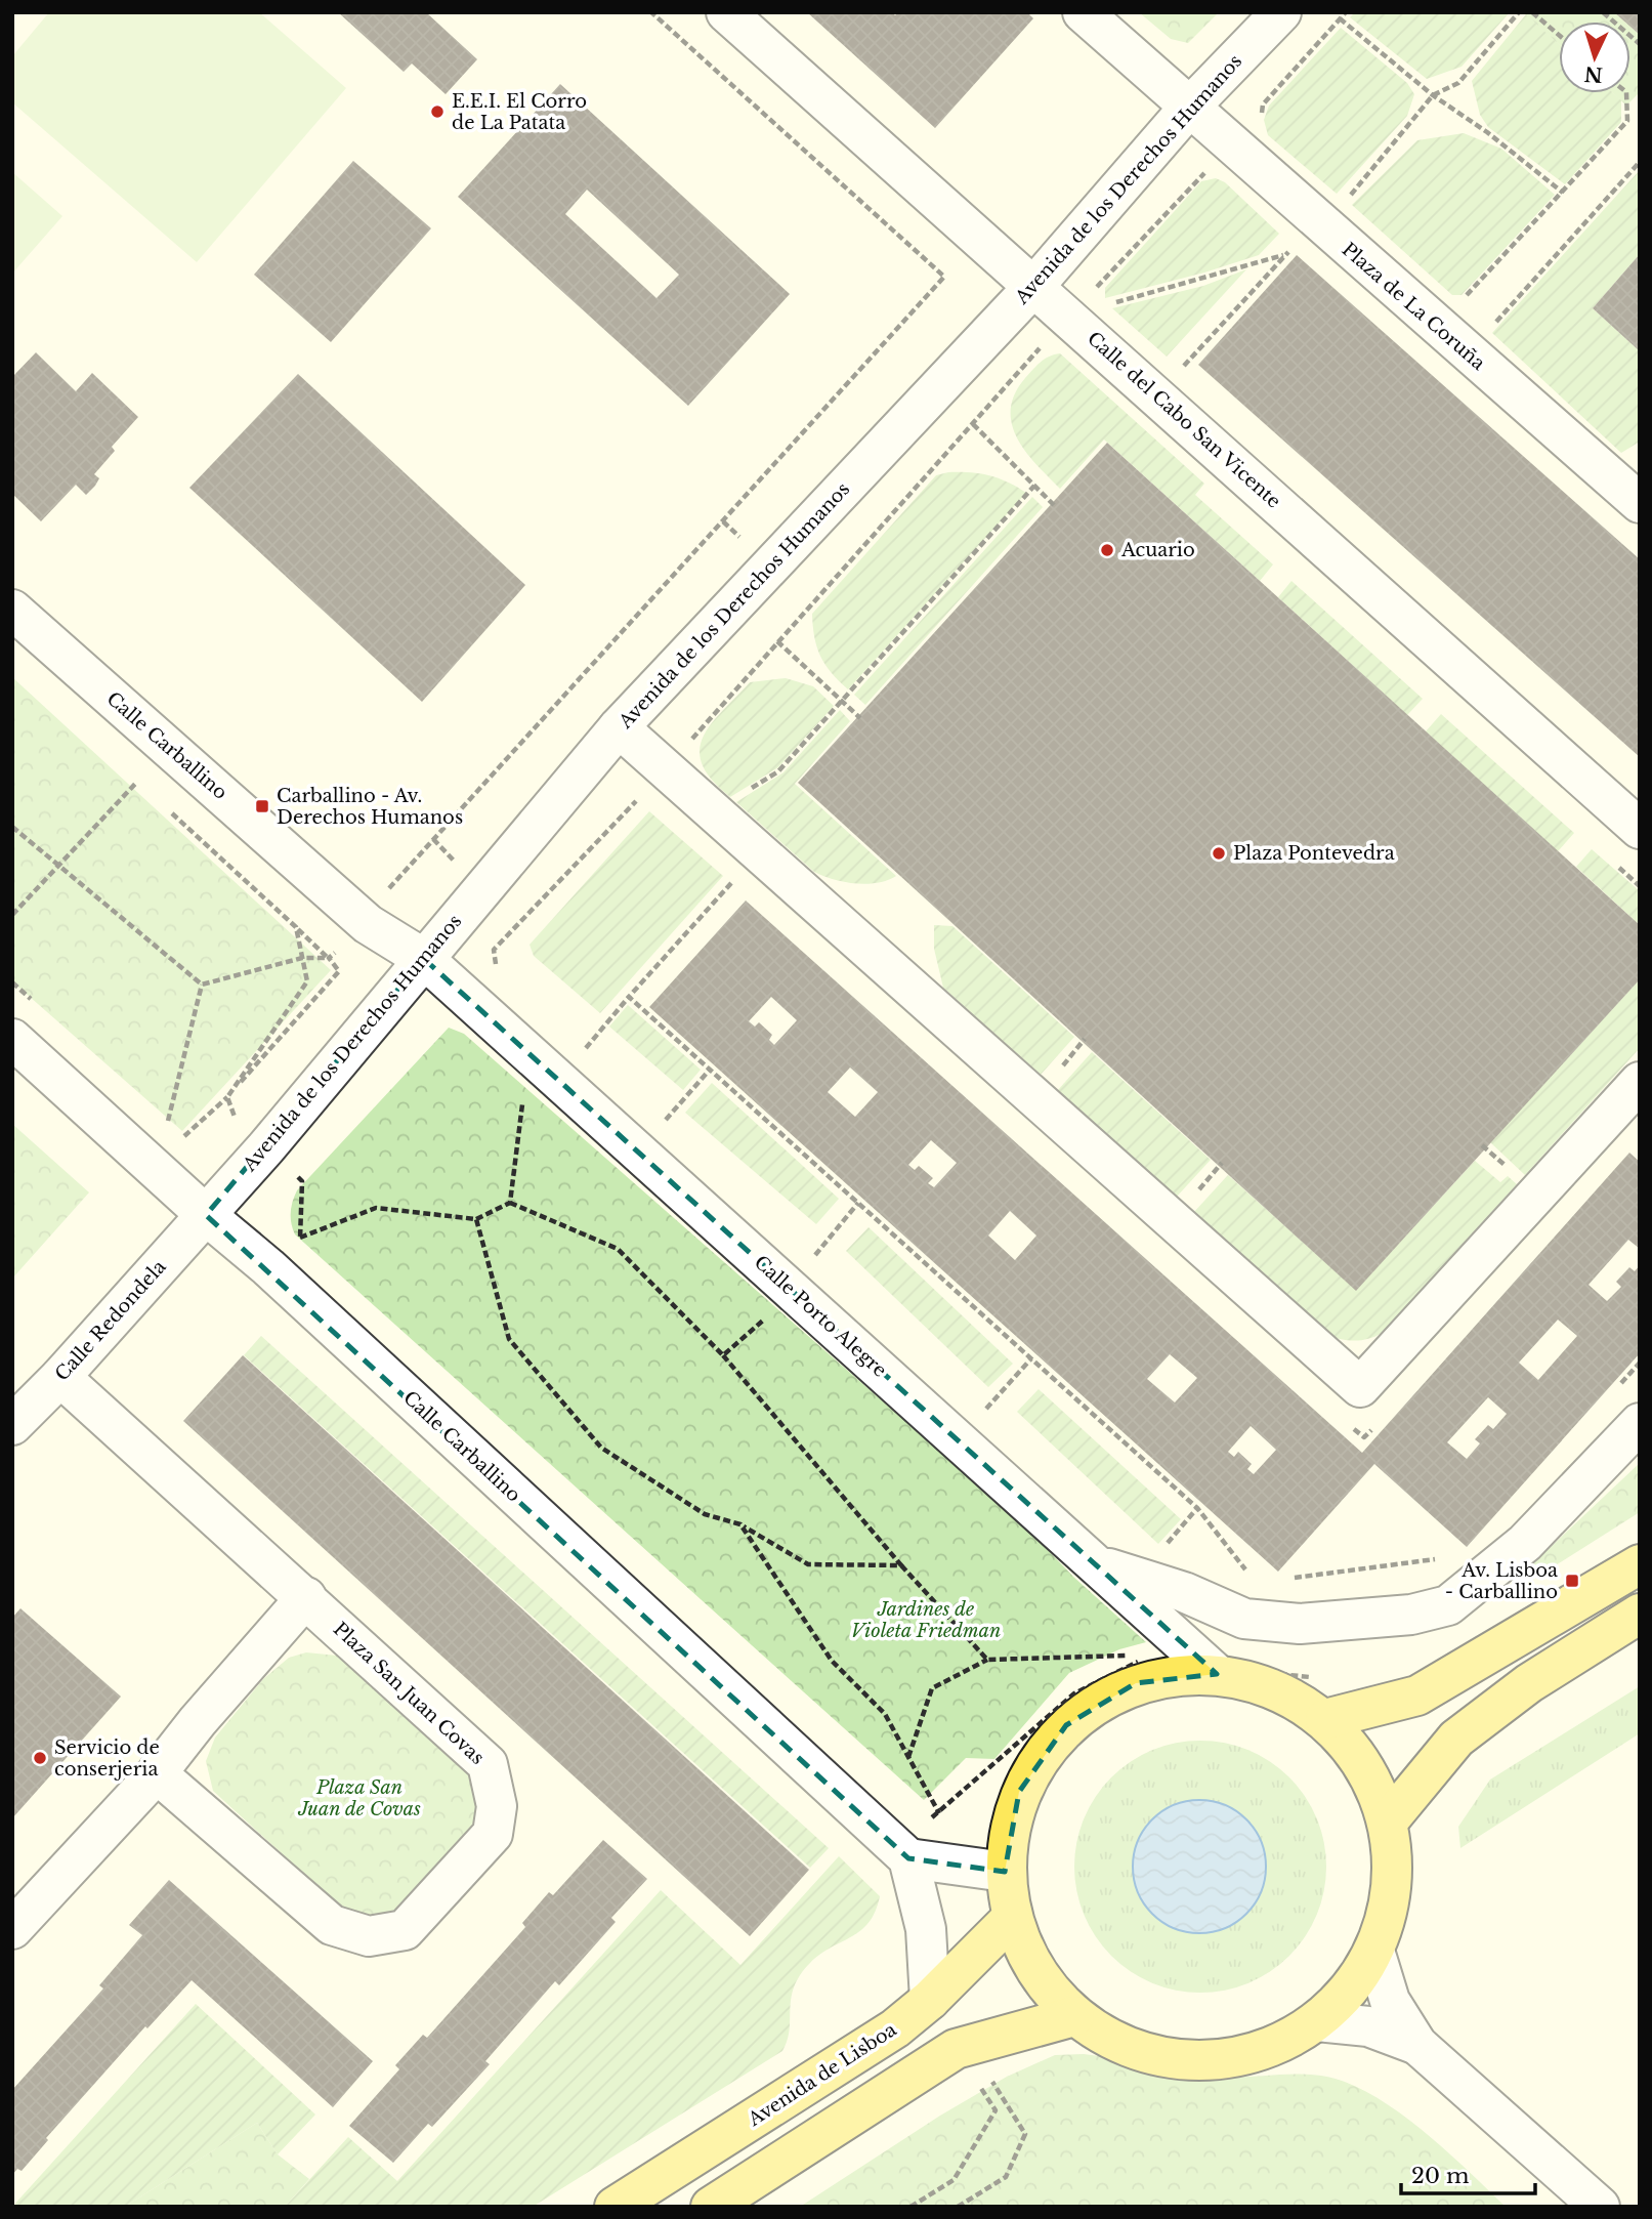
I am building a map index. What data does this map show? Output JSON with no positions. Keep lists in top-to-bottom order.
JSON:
{
  "streets": {
    "main road": ["Avenida de Lisboa"],
    "street": [
      "Avenida de los Derechos Humanos",
      "Plaza de La Coruña",
      "Calle del Cabo San Vicente",
      "Calle Carballino",
      "Calle Porto Alegre",
      "Calle Redondela",
      "Plaza San Juan Covas"
    ]
  },
  "crossings": [
    ["Avenida de los Derechos Humanos", "Plaza de La Coruña"],
    ["Avenida de los Derechos Humanos", "Calle del Cabo San Vicente"],
    ["Avenida de los Derechos Humanos", "Calle Carballino"],
    ["Avenida de los Derechos Humanos", "Calle Porto Alegre"],
    ["Avenida de los Derechos Humanos", "Calle Redondela"],
    ["Calle Carballino", "Calle Porto Alegre"],
    ["Calle Carballino", "Calle Redondela"],
    ["Calle Redondela", "Plaza San Juan Covas"]
  ],
  "parks": ["Jardines de Violeta Friedman", "Plaza San Juan de Covas"],
  "places": {
    "other": [
      "E.E.I. El Corro de La Patata",
      "Acuario",
      "Plaza Pontevedra",
      "Servicio de conserjeria"
    ],
    "transit": ["Carballino - Av. Derechos Humanos", "Av. Lisboa - Carballino"]
  },
  "scale_bar": "20 m",
  "north": "bottom"
}
